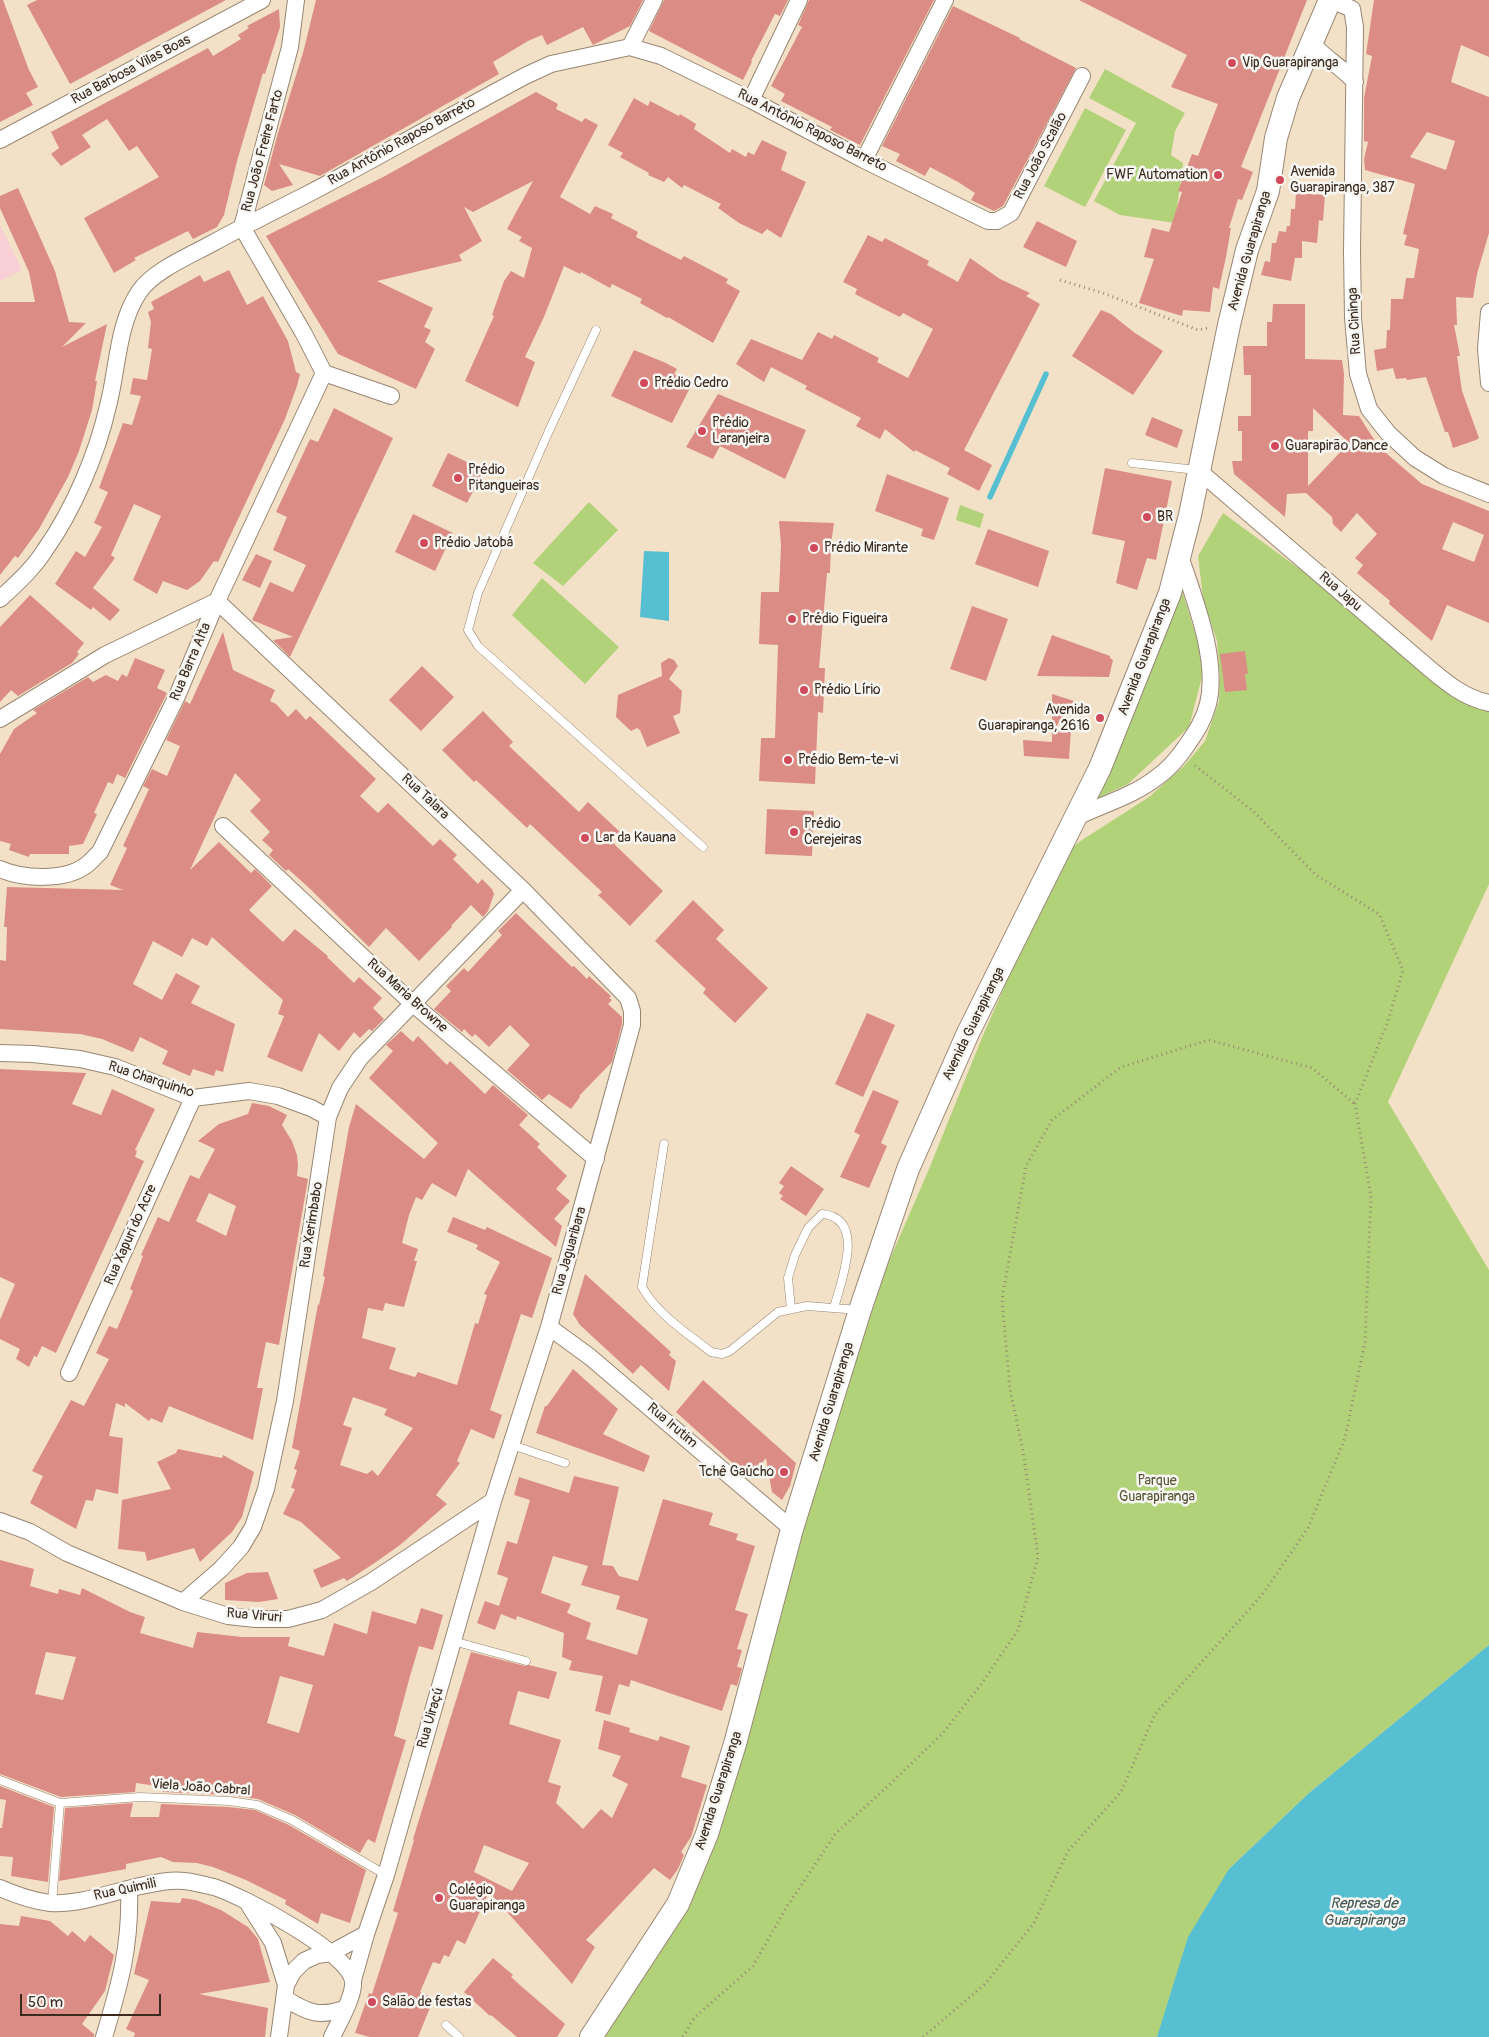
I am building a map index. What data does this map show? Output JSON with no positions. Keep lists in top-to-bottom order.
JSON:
{
  "streets": {
    "main road": ["Avenida Guarapiranga"],
    "street": [
      "Rua Barbosa Vilas Boas",
      "Rua Antônio Raposo Barreto",
      "Rua João Freire Farto",
      "Rua João Scalão",
      "Rua Cininga",
      "Rua Japu",
      "Rua Barra Alta",
      "Rua Talara",
      "Rua Maria Browne",
      "Rua Charquinho",
      "Rua Xerimbabo",
      "Rua Xapuri do Acre",
      "Rua Jaguaribara",
      "Rua Irutim",
      "Rua Viruri",
      "Rua Uiraçú",
      "Rua Quimili"
    ],
    "lane": ["Viela João Cabral"]
  },
  "crossings": [
    ["Rua Antônio Raposo Barreto", "Rua João Freire Farto"],
    ["Rua Antônio Raposo Barreto", "Rua João Scalão"],
    ["Rua João Freire Farto", "Rua Barra Alta"],
    ["Avenida Guarapiranga", "Rua Cininga"],
    ["Avenida Guarapiranga", "Rua Japu"],
    ["Avenida Guarapiranga", "Rua Irutim"],
    ["Rua Barra Alta", "Rua Talara"],
    ["Rua Talara", "Rua Xerimbabo"],
    ["Rua Talara", "Rua Jaguaribara"],
    ["Rua Maria Browne", "Rua Xerimbabo"],
    ["Rua Maria Browne", "Rua Jaguaribara"],
    ["Rua Charquinho", "Rua Xerimbabo"],
    ["Rua Charquinho", "Rua Xapuri do Acre"],
    ["Rua Xerimbabo", "Rua Viruri"],
    ["Rua Jaguaribara", "Rua Irutim"],
    ["Rua Jaguaribara", "Rua Viruri"],
    ["Rua Jaguaribara", "Rua Uiraçú"],
    ["Rua Viruri", "Rua Uiraçú"],
    ["Rua Uiraçú", "Viela João Cabral"],
    ["Rua Uiraçú", "Rua Quimili"]
  ],
  "water": ["Represa de Guarapiranga"],
  "parks": ["Parque Guarapiranga"],
  "places": [
    "Vip Guarapiranga",
    "FWF Automation",
    "Avenida Guarapiranga, 387",
    "Prédio Cedro",
    "Prédio Laranjeira",
    "Guarapirão Dance",
    "Prédio Pitangueiras",
    "BR",
    "Prédio Jatobá",
    "Prédio Mirante",
    "Prédio Figueira",
    "Prédio Lírio",
    "Avenida Guarapiranga, 2616",
    "Prédio Bem-te-vi",
    "Prédio Cerejeiras",
    "Lar da Kauana",
    "Tchê Gaúcho",
    "Colégio Guarapiranga",
    "Salão de festas"
  ],
  "scale_bar": "50 m"
}
